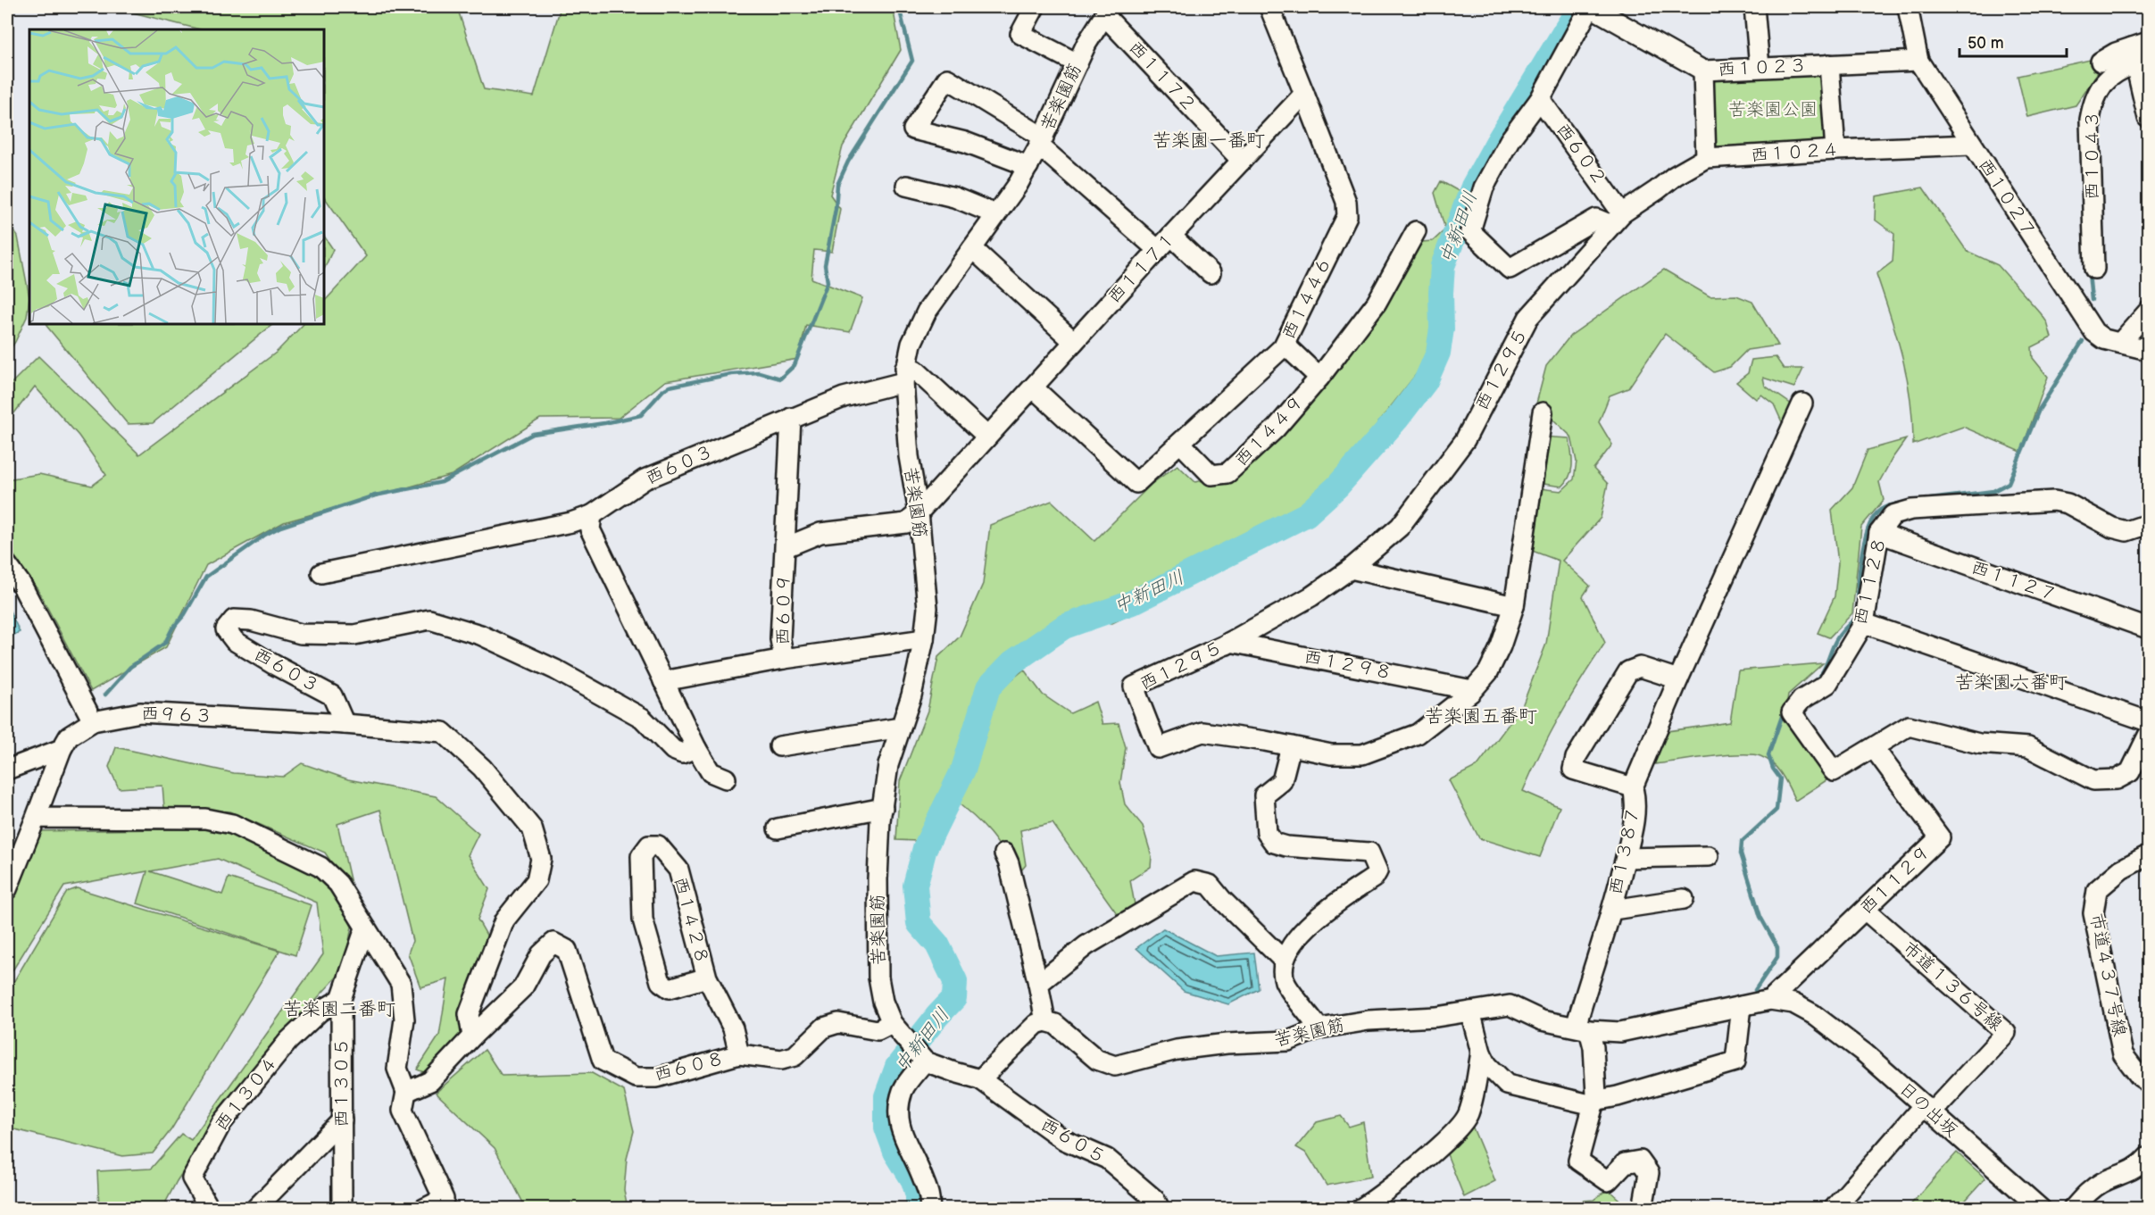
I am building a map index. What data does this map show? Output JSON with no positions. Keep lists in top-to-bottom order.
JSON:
{
  "streets": {
    "street": [
      "西１０２３",
      "西１１７２",
      "苦楽園筋",
      "西１０２４",
      "西６０２",
      "西１０４３",
      "西１０２７",
      "西１１７１",
      "西１４４６",
      "西１２９５",
      "西１４４９",
      "西６０３",
      "西１１２８",
      "西１１２７",
      "西６０９",
      "西１２９８",
      "西９６３",
      "西１３８７",
      "西１１２９",
      "西１４２８",
      "市道４３７号線",
      "市道１３６号線",
      "西６０８",
      "西１３０５",
      "西１３０４",
      "日の出坂",
      "西６０５"
    ]
  },
  "crossings": [
    ["西１０２３", "西１０２７"],
    ["西１１７２", "苦楽園筋"],
    ["西１１７２", "西１１７１"],
    ["苦楽園筋", "西１１７１"],
    ["苦楽園筋", "西６０３"],
    ["苦楽園筋", "西６０９"],
    ["苦楽園筋", "西１３８７"],
    ["苦楽園筋", "西１１２９"],
    ["苦楽園筋", "西６０８"],
    ["苦楽園筋", "日の出坂"],
    ["苦楽園筋", "西６０５"],
    ["西１０２４", "西１０２７"],
    ["西６０２", "西１２９５"],
    ["西１１７１", "西１４４６"],
    ["西１４４６", "西１４４９"],
    ["西１２９５", "西１２９８"],
    ["西６０３", "西６０９"],
    ["西６０３", "西９６３"],
    ["西１１２８", "西１１２７"],
    ["西１１２８", "西１１２９"],
    ["西１１２９", "市道１３６号線"],
    ["西１１２９", "日の出坂"],
    ["西１４２８", "西６０８"],
    ["市道１３６号線", "日の出坂"],
    ["西１３０５", "西１３０４"]
  ],
  "districts": [
    "苦楽園一番町",
    "苦楽園六番町",
    "苦楽園五番町",
    "苦楽園二番町"
  ],
  "water": ["中新田川"],
  "parks": ["苦楽園公園"],
  "scale_bar": "50 m"
}
